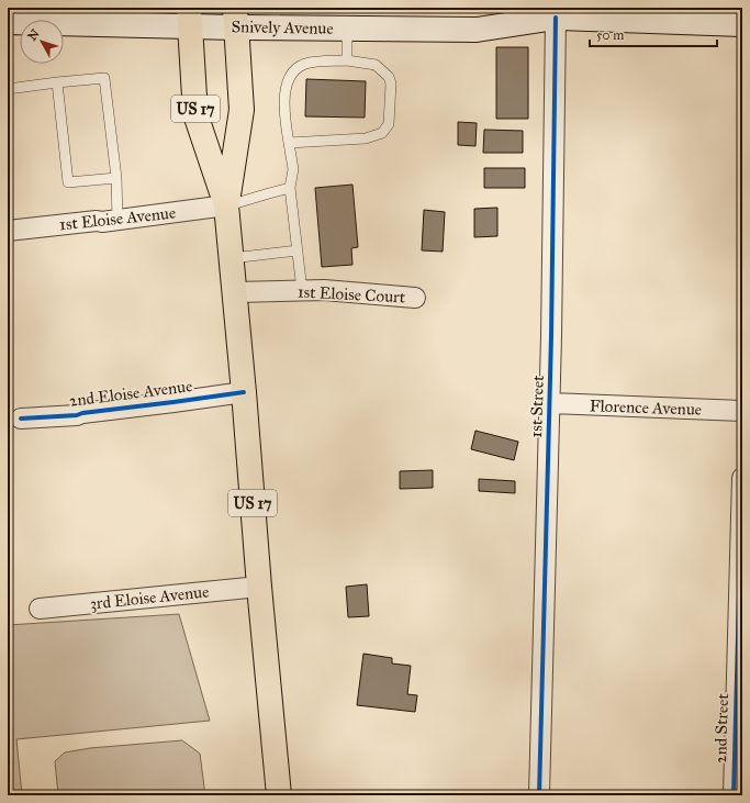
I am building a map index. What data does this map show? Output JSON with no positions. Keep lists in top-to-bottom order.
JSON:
{
  "streets": {
    "highway": ["US 17"],
    "main road": ["Snively Avenue"],
    "street": [
      "1st Eloise Avenue",
      "1st Eloise Court",
      "2nd Eloise Avenue",
      "1st Street",
      "Florence Avenue",
      "3rd Eloise Avenue",
      "2nd Street"
    ]
  },
  "crossings": [
    ["Snively Avenue", "US 17"],
    ["Snively Avenue", "1st Street"],
    ["US 17", "1st Eloise Avenue"],
    ["US 17", "1st Eloise Court"],
    ["US 17", "2nd Eloise Avenue"],
    ["US 17", "3rd Eloise Avenue"],
    ["1st Street", "Florence Avenue"]
  ],
  "scale_bar": "50 m",
  "north": "top left"
}
